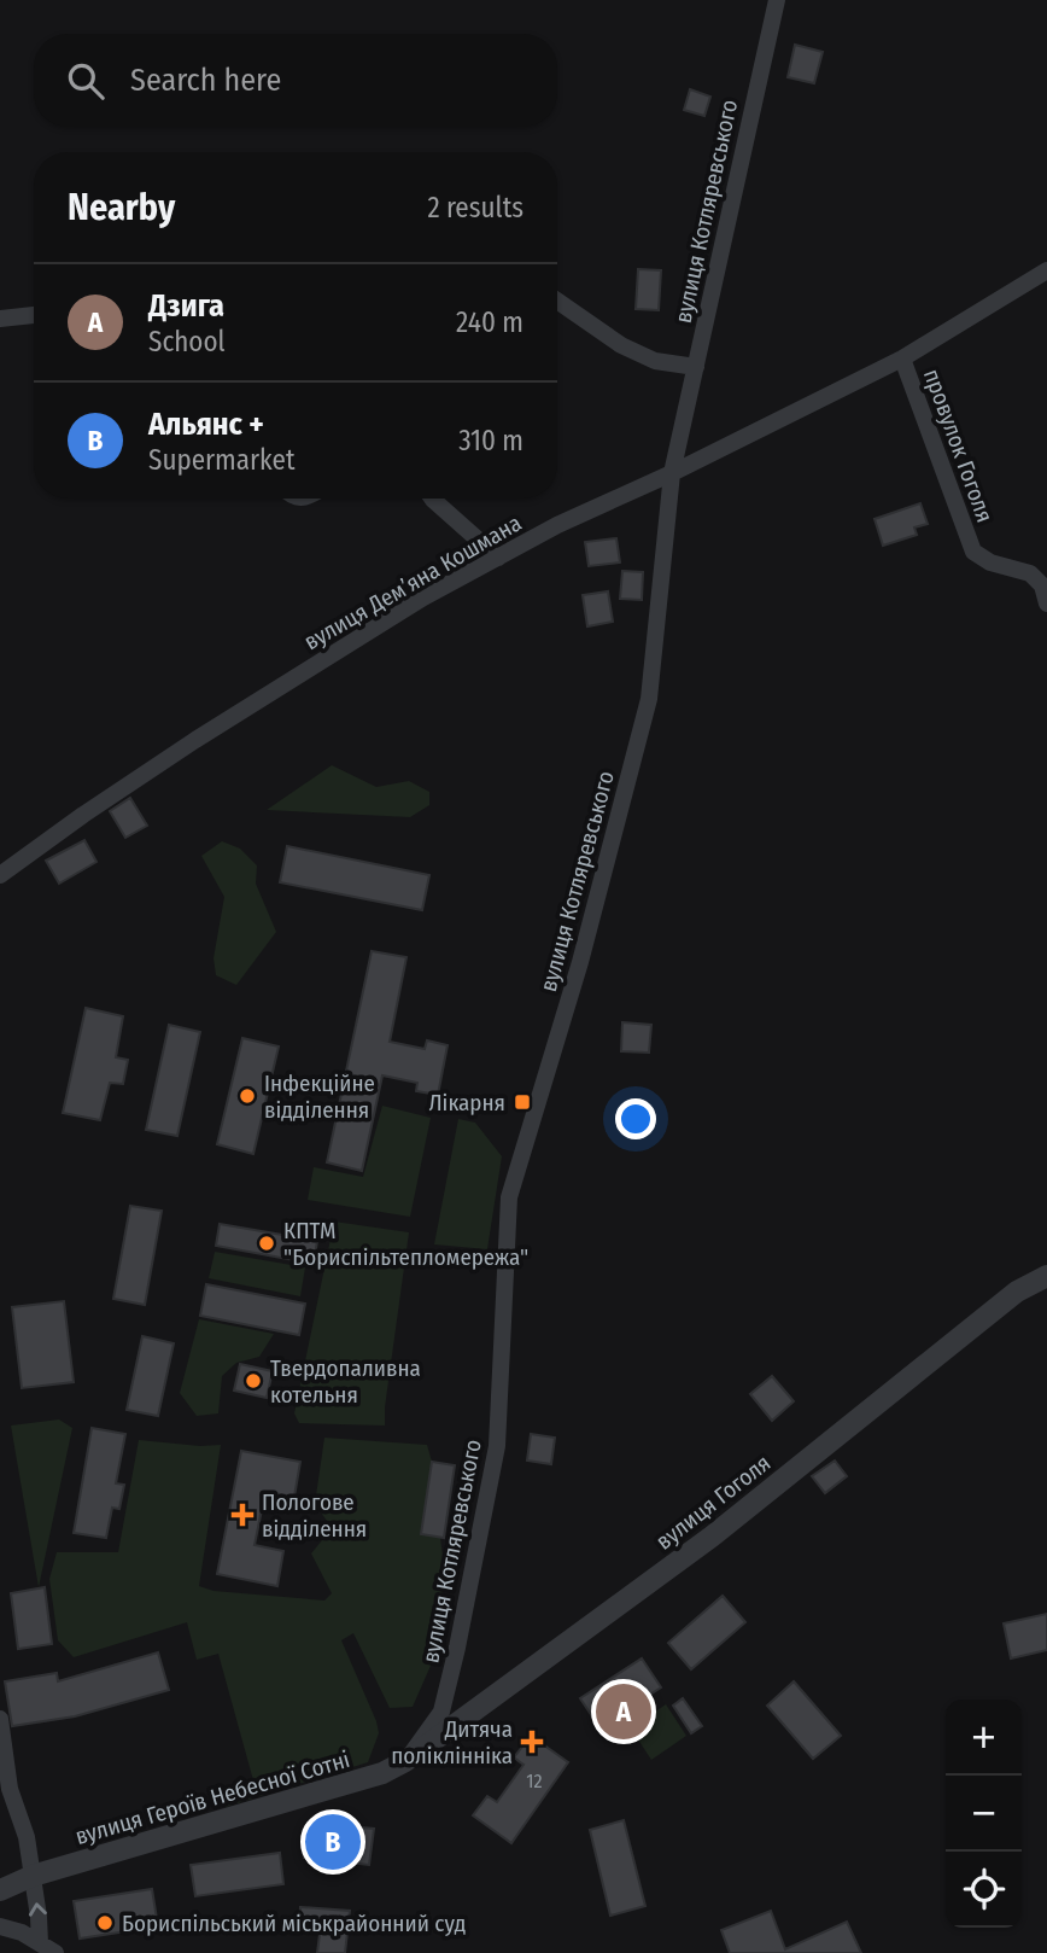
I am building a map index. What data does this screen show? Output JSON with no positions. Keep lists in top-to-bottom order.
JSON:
{
  "streets": {
    "street": [
      "вулиця Котляревського",
      "провулок Гоголя",
      "вулиця Демʼяна Кошмана",
      "вулиця Гоголя",
      "вулиця Героїв Небесної Сотні"
    ]
  },
  "crossings": [
    ["вулиця Котляревського", "вулиця Демʼяна Кошмана"],
    ["вулиця Котляревського", "вулиця Гоголя"],
    ["вулиця Котляревського", "вулиця Героїв Небесної Сотні"],
    ["провулок Гоголя", "вулиця Демʼяна Кошмана"],
    ["вулиця Гоголя", "вулиця Героїв Небесної Сотні"]
  ],
  "places": {
    "other": [
      "Інфекційне відділення",
      "КПТМ \"Бориспільтепломережа\"",
      "Твердопаливна котельня",
      "Бориспільський міськрайонний суд"
    ],
    "transit": ["Лікарня"],
    "health": ["Пологове відділення", "Дитяча поліклінніка"]
  },
  "house_numbers": ["12"],
  "page": {
    "search": "Search here",
    "heading": ["Nearby", "2 results"],
    "list": [
      {
        "mark": "A",
        "name": "Дзига",
        "note": "School",
        "value": "240 m"
      },
      {
        "mark": "B",
        "name": "Альянс +",
        "note": "Supermarket",
        "value": "310 m"
      }
    ],
    "pins": ["A", "B"],
    "map_buttons": ["+", "−"]
  }
}
